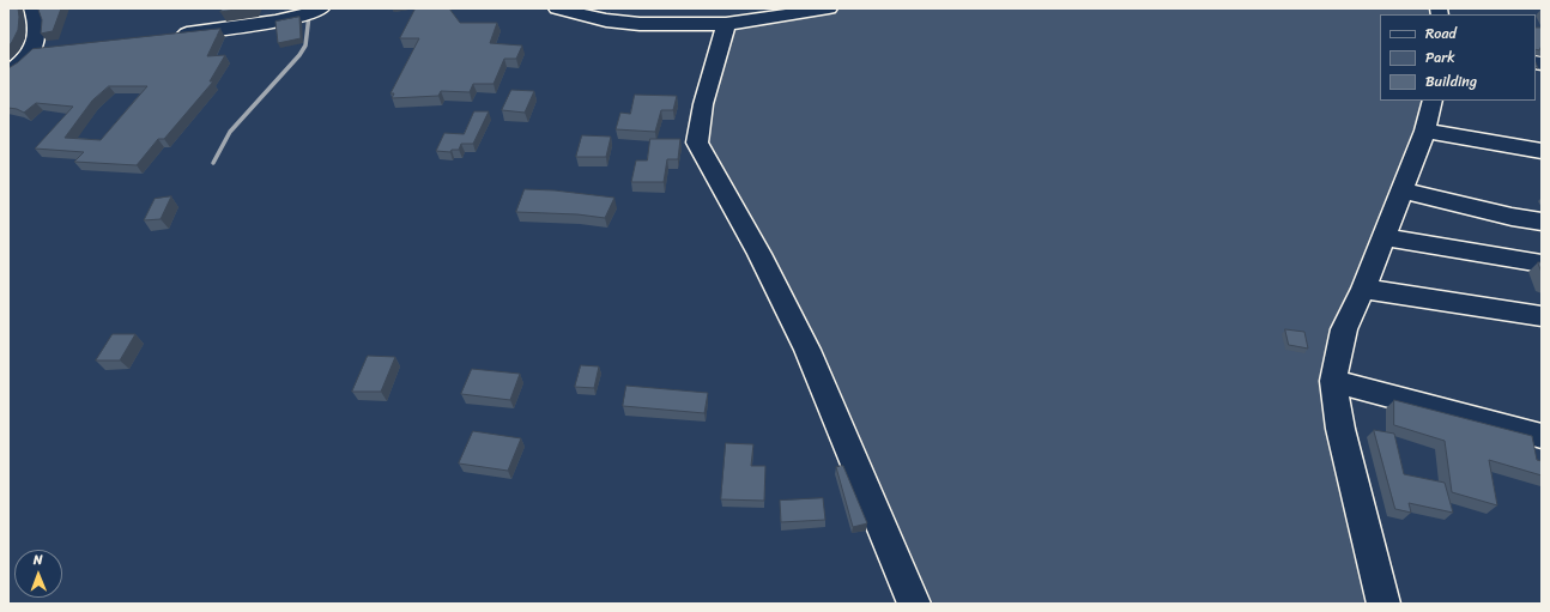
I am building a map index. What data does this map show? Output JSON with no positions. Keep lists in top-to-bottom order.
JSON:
{
  "legend": ["Road", "Park", "Building"],
  "north": "top"
}
